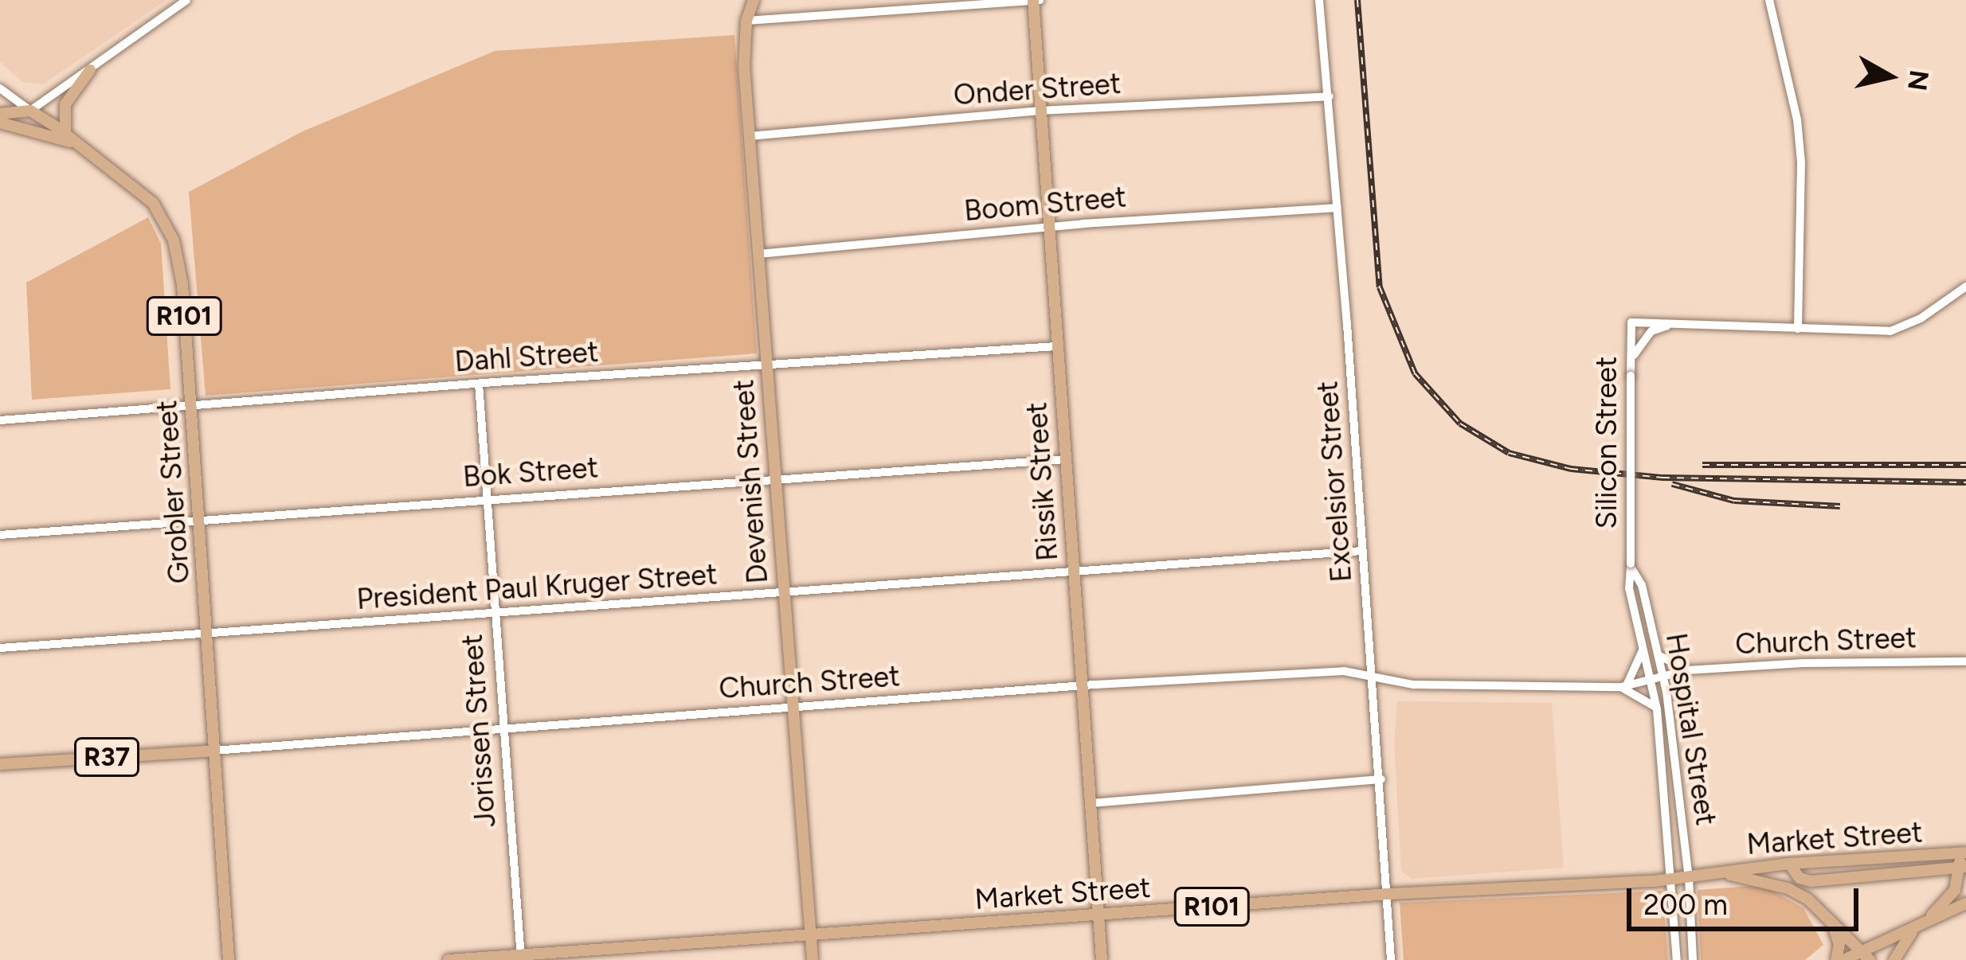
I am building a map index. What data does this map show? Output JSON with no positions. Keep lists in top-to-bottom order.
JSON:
{
  "streets": {
    "main road": [
      "R101",
      "Devenish Street",
      "Rissik Street",
      "Grobler Street",
      "Church Street",
      "R37",
      "Market Street"
    ],
    "street": [
      "Onder Street",
      "Boom Street",
      "Dahl Street",
      "Silicon Street",
      "Bok Street",
      "Excelsior Street",
      "President Paul Kruger Street",
      "Hospital Street",
      "Jorissen Street"
    ]
  },
  "crossings": [
    ["Onder Street", "Devenish Street"],
    ["Onder Street", "Rissik Street"],
    ["Onder Street", "Excelsior Street"],
    ["Boom Street", "Devenish Street"],
    ["Boom Street", "Rissik Street"],
    ["Boom Street", "Excelsior Street"],
    ["R101", "Grobler Street"],
    ["R101", "Market Street"],
    ["Dahl Street", "Devenish Street"],
    ["Dahl Street", "Rissik Street"],
    ["Dahl Street", "Grobler Street"],
    ["Dahl Street", "Jorissen Street"],
    ["Silicon Street", "Hospital Street"],
    ["Bok Street", "Devenish Street"],
    ["Bok Street", "Rissik Street"],
    ["Bok Street", "Grobler Street"],
    ["Bok Street", "Jorissen Street"],
    ["Devenish Street", "President Paul Kruger Street"],
    ["Devenish Street", "Church Street"],
    ["Devenish Street", "Market Street"],
    ["Rissik Street", "President Paul Kruger Street"],
    ["Rissik Street", "Church Street"],
    ["Rissik Street", "Market Street"],
    ["Excelsior Street", "President Paul Kruger Street"],
    ["Excelsior Street", "Church Street"],
    ["Excelsior Street", "Market Street"],
    ["Grobler Street", "President Paul Kruger Street"],
    ["Grobler Street", "Church Street"],
    ["President Paul Kruger Street", "Jorissen Street"],
    ["Church Street", "Hospital Street"],
    ["Church Street", "Jorissen Street"],
    ["Hospital Street", "Market Street"],
    ["Jorissen Street", "Market Street"]
  ],
  "scale_bar": "200 m",
  "north": "right"
}
